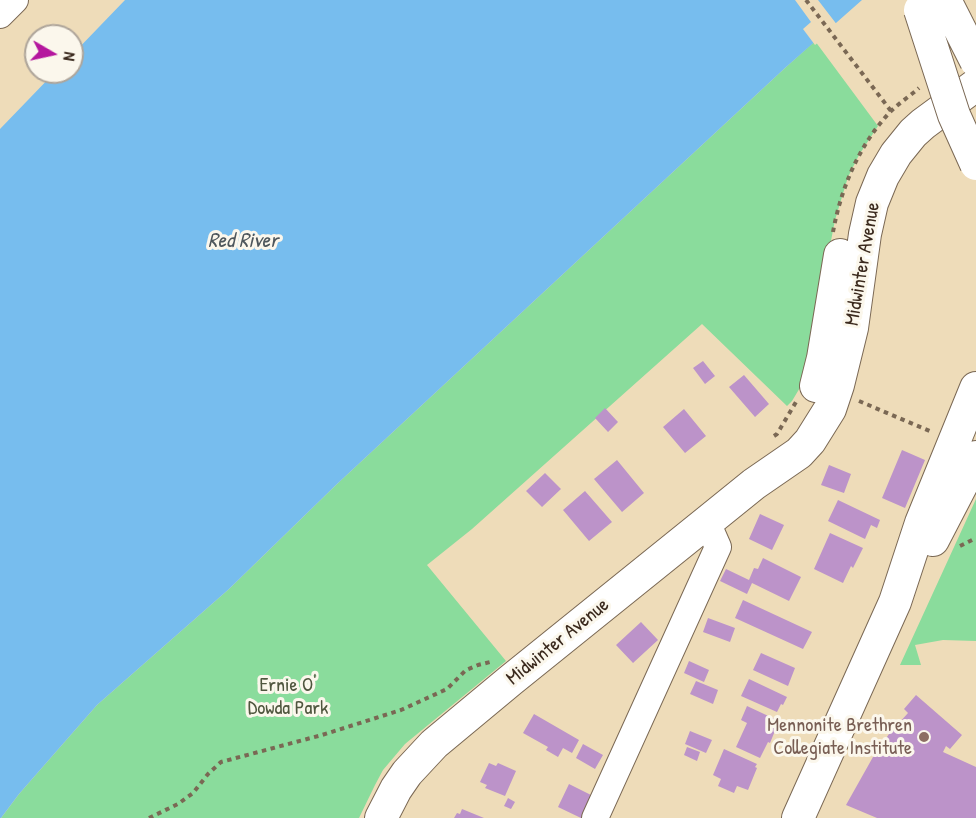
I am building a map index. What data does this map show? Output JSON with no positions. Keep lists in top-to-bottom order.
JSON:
{
  "streets": {
    "main road": ["Midwinter Avenue"]
  },
  "water": ["Red River"],
  "parks": ["Ernie O' Dowda Park"],
  "places": ["Mennonite Brethren Collegiate Institute"],
  "north": "right"
}
